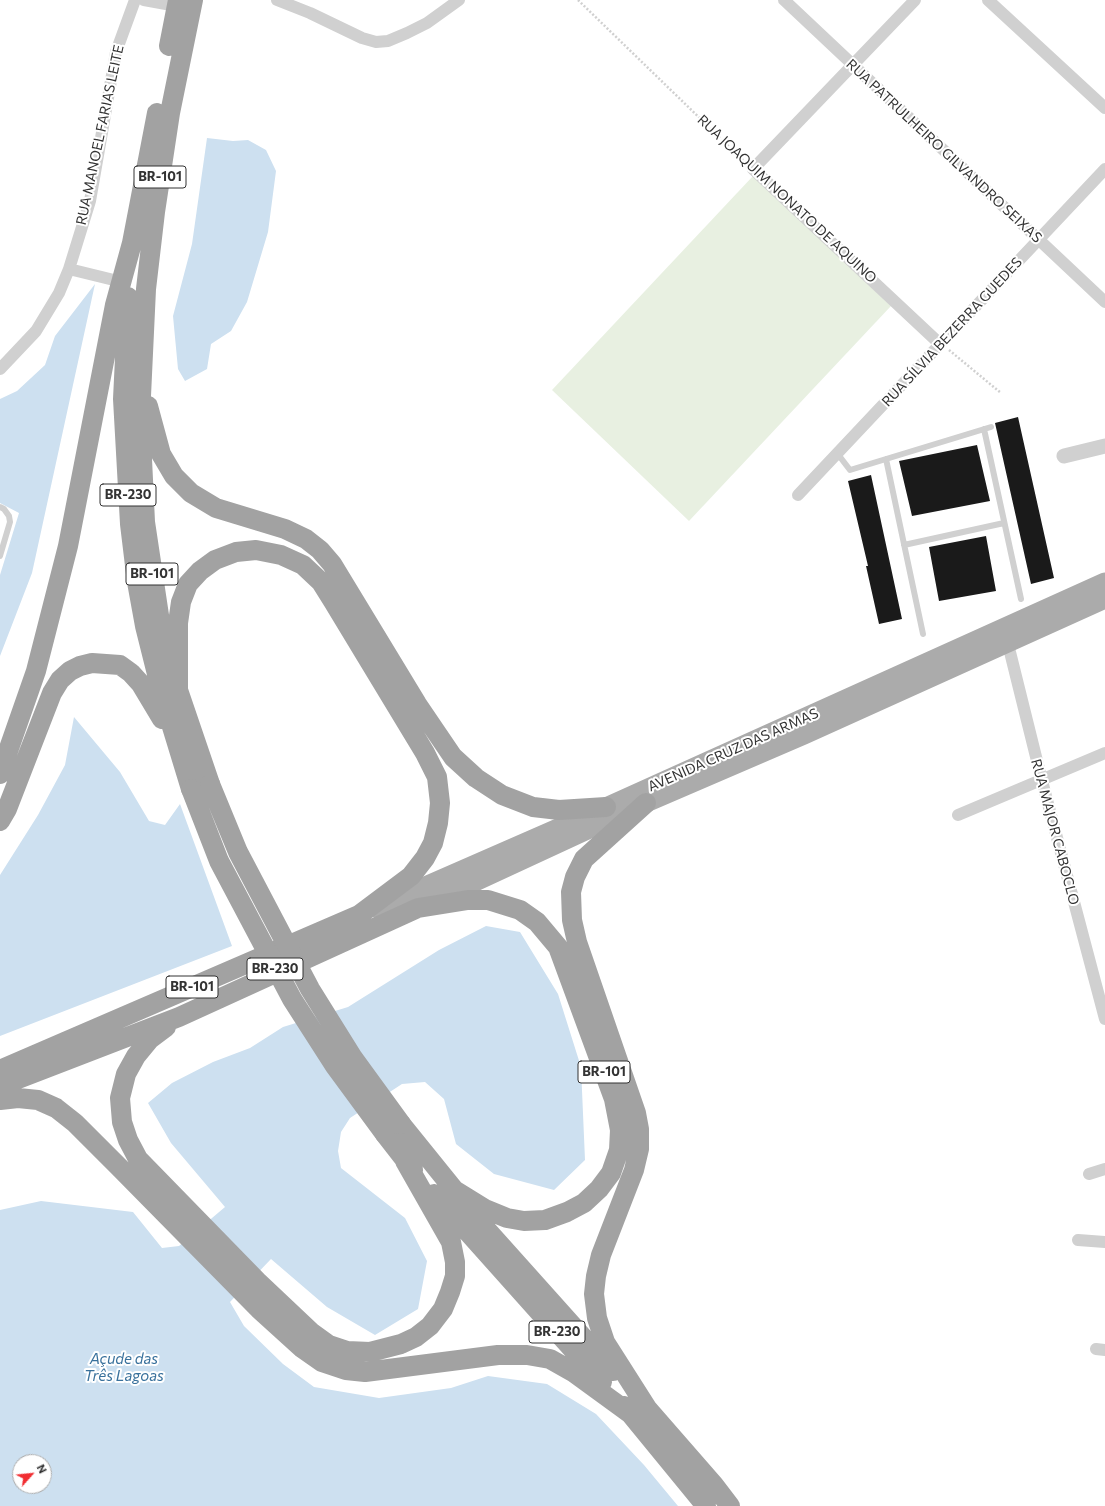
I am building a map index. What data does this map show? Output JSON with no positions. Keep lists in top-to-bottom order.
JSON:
{
  "streets": {
    "highway": ["BR-101", "BR-230"],
    "main road": ["AVENIDA CRUZ DAS ARMAS"],
    "street": [
      "RUA MANOEL FARIAS LEITE",
      "RUA PATRULHEIRO GILVANDRO SEIXAS",
      "RUA JOAQUIM NONATO DE AQUINO",
      "RUA SÍLVIA BEZERRA GUEDES",
      "RUA MAJOR CABOCLO"
    ]
  },
  "crossings": [
    ["RUA PATRULHEIRO GILVANDRO SEIXAS", "RUA SÍLVIA BEZERRA GUEDES"],
    ["BR-101", "BR-230"],
    ["BR-101", "AVENIDA CRUZ DAS ARMAS"],
    ["RUA JOAQUIM NONATO DE AQUINO", "RUA SÍLVIA BEZERRA GUEDES"],
    ["AVENIDA CRUZ DAS ARMAS", "RUA MAJOR CABOCLO"]
  ],
  "water": ["Açude das Três Lagoas"],
  "north": "top right"
}
